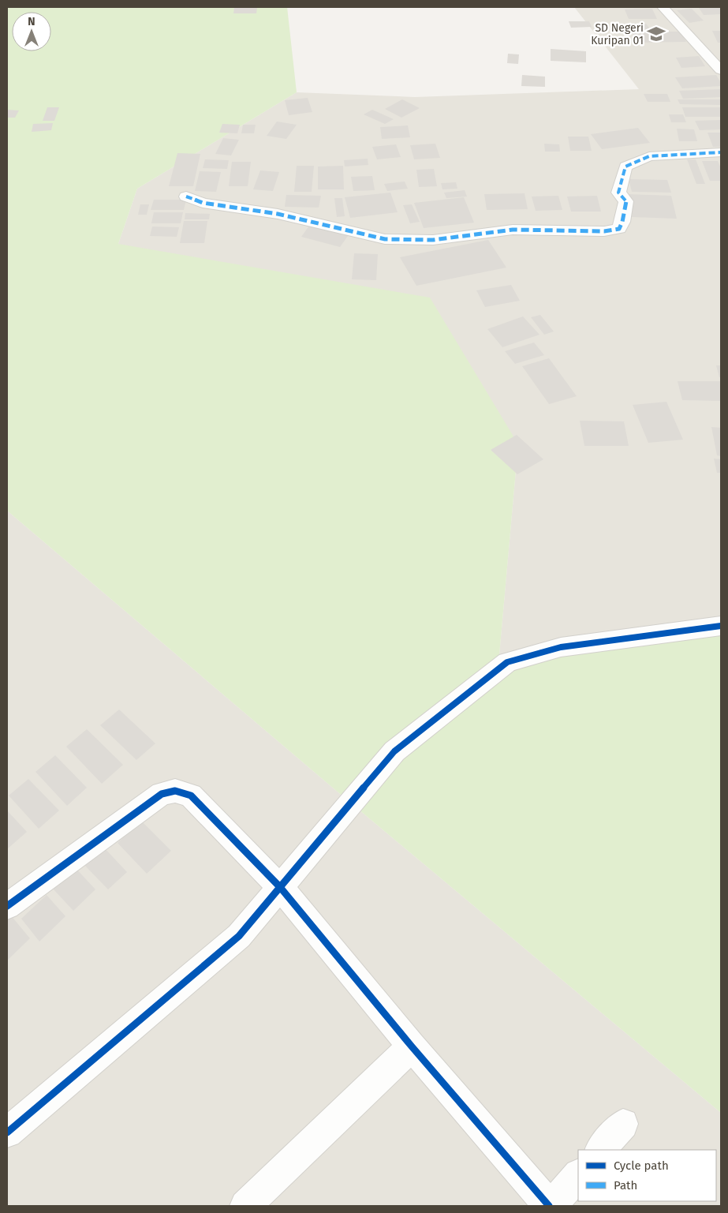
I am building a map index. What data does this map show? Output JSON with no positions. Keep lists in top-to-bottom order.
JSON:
{
  "places": {
    "school or university": ["SD Negeri Kuripan 01"]
  },
  "legend": ["Cycle path", "Path"],
  "north": "top"
}
